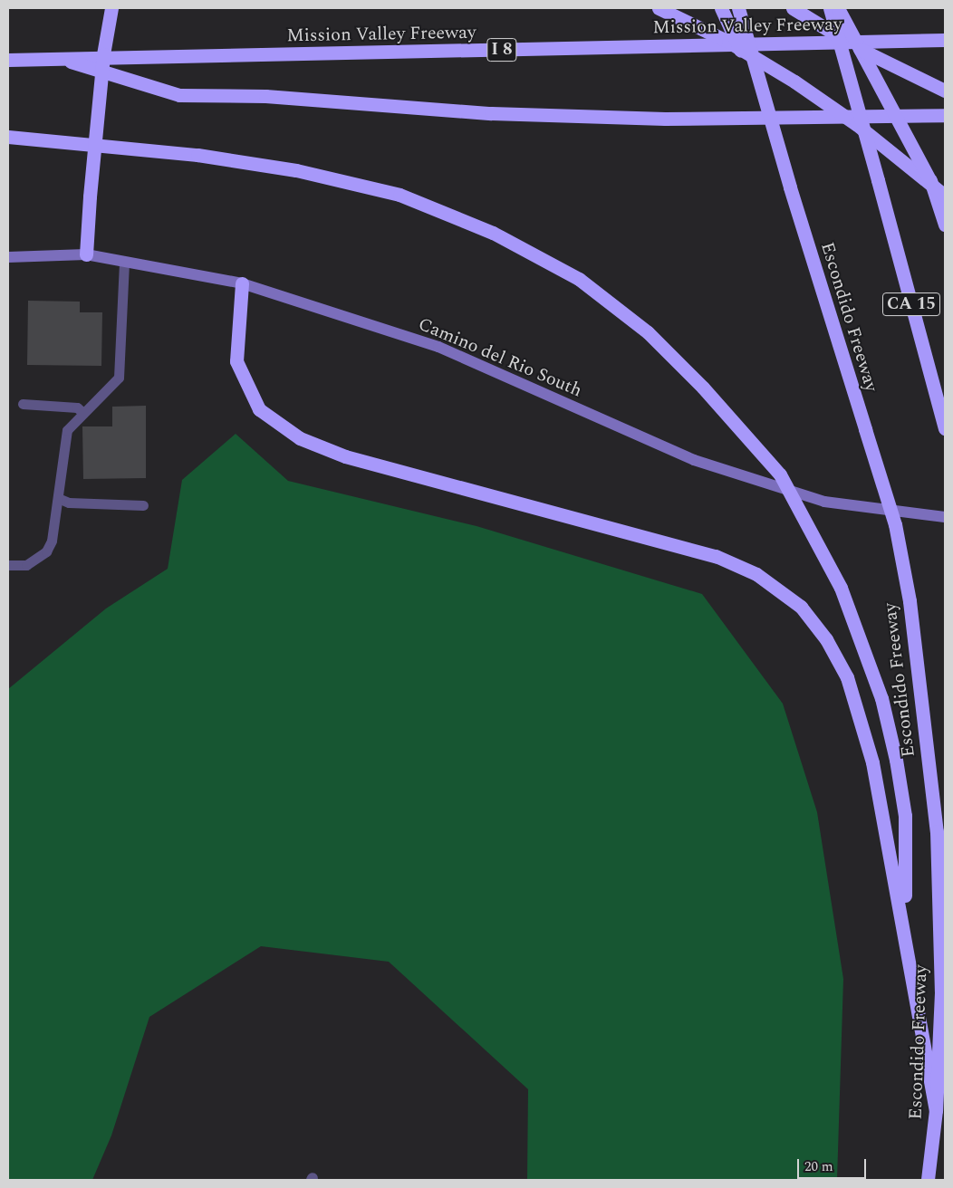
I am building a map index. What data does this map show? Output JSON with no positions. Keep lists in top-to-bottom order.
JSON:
{
  "streets": {
    "highway": [
      "Mission Valley Freeway",
      "I 8",
      "CA 15",
      "Escondido Freeway"
    ],
    "street": ["Camino del Rio South"]
  },
  "scale_bar": "20 m"
}
